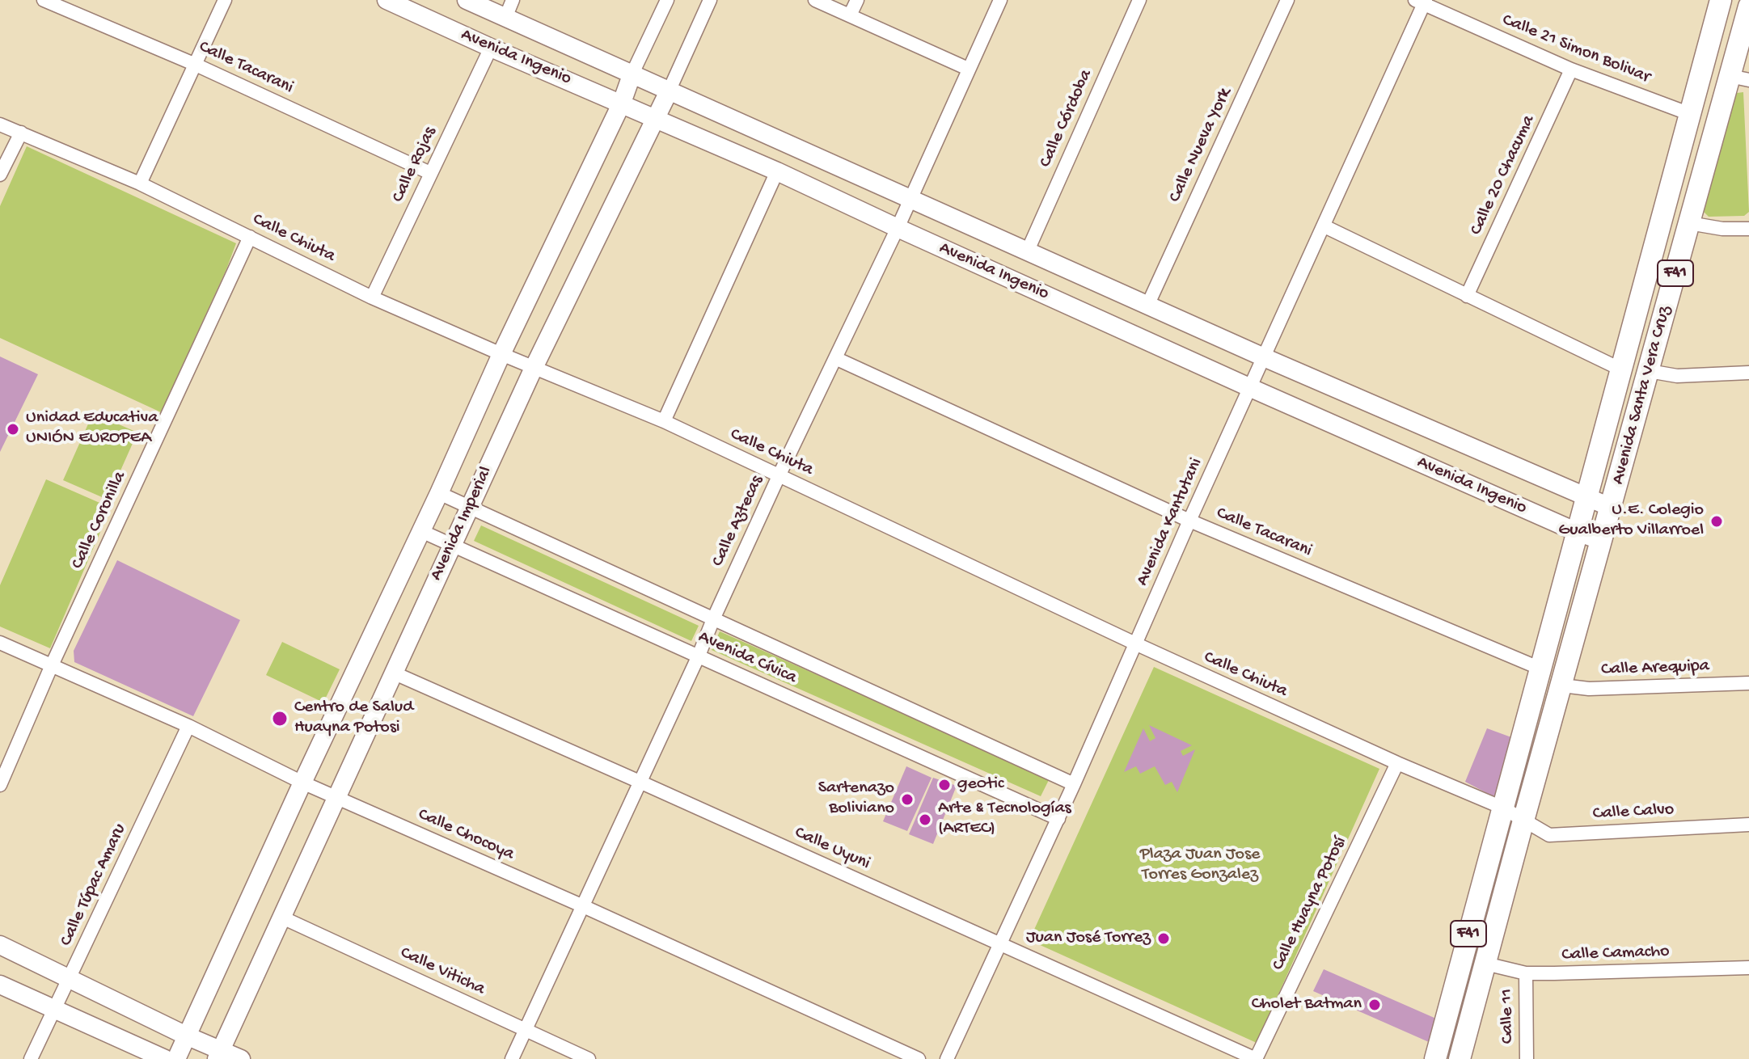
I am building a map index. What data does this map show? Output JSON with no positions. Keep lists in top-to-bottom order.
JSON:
{
  "streets": {
    "main road": ["F41", "Avenida Santa Vera Cruz"],
    "street": [
      "Calle 21 Simon Bolivar",
      "Avenida Ingenio",
      "Calle Tacarani",
      "Calle Córdoba",
      "Calle Nueva York",
      "Calle Rojas",
      "Calle 20 Chacuma",
      "Calle Chiuta",
      "Calle Coronilla",
      "Calle Aztecas",
      "Avenida Kantutani",
      "Avenida Imperial",
      "Avenida Cívica",
      "Calle Arequipa",
      "Calle Calvo",
      "Calle Chocoya",
      "Calle Uyuni",
      "Calle Túpac Amaru",
      "Calle Huayna Potosí",
      "Calle Camacho",
      "Calle Viticha",
      "Calle 11"
    ]
  },
  "crossings": [
    ["Calle 21 Simon Bolivar", "Calle 20 Chacuma"],
    ["Calle 21 Simon Bolivar", "Avenida Santa Vera Cruz"],
    ["Calle 21 Simon Bolivar", "Avenida Kantutani"],
    ["Avenida Ingenio", "Calle Córdoba"],
    ["Avenida Ingenio", "Calle Nueva York"],
    ["Avenida Ingenio", "Calle Rojas"],
    ["Avenida Ingenio", "Avenida Santa Vera Cruz"],
    ["Avenida Ingenio", "Calle Aztecas"],
    ["Avenida Ingenio", "Avenida Kantutani"],
    ["Avenida Ingenio", "Avenida Imperial"],
    ["Calle Tacarani", "Calle Rojas"],
    ["Calle Tacarani", "Avenida Santa Vera Cruz"],
    ["Calle Tacarani", "Calle Aztecas"],
    ["Calle Tacarani", "Avenida Kantutani"],
    ["Calle Rojas", "Calle Chiuta"],
    ["Calle Chiuta", "F41"],
    ["Calle Chiuta", "Avenida Santa Vera Cruz"],
    ["Calle Chiuta", "Calle Coronilla"],
    ["Calle Chiuta", "Calle Aztecas"],
    ["Calle Chiuta", "Avenida Kantutani"],
    ["Calle Chiuta", "Avenida Imperial"],
    ["Calle Chiuta", "Calle Calvo"],
    ["Calle Chiuta", "Calle Huayna Potosí"],
    ["F41", "Avenida Santa Vera Cruz"],
    ["F41", "Calle Calvo"],
    ["F41", "Calle Camacho"],
    ["Avenida Santa Vera Cruz", "Calle Arequipa"],
    ["Avenida Santa Vera Cruz", "Calle Calvo"],
    ["Calle Coronilla", "Calle Chocoya"],
    ["Calle Aztecas", "Avenida Cívica"],
    ["Calle Aztecas", "Calle Chocoya"],
    ["Calle Aztecas", "Calle Uyuni"],
    ["Calle Aztecas", "Calle Viticha"],
    ["Avenida Kantutani", "Avenida Cívica"],
    ["Avenida Kantutani", "Calle Uyuni"],
    ["Avenida Imperial", "Avenida Cívica"],
    ["Avenida Imperial", "Calle Chocoya"],
    ["Avenida Imperial", "Calle Uyuni"],
    ["Avenida Imperial", "Calle Viticha"],
    ["Calle Chocoya", "Calle Túpac Amaru"],
    ["Calle Uyuni", "Calle Huayna Potosí"],
    ["Calle Camacho", "Calle 11"]
  ],
  "parks": ["Plaza Juan Jose Torres Gonzalez"],
  "places": [
    "Unidad Educativa UNIÓN EUROPEA",
    "U.E. Colegio Gualberto Villarroel",
    "Centro de Salud Huayna Potosi",
    "ge0tic",
    "Sartenazo Boliviano",
    "Arte & Tecnologías (ARTEC)",
    "Juan José Torrez",
    "Cholet Batman"
  ]
}
